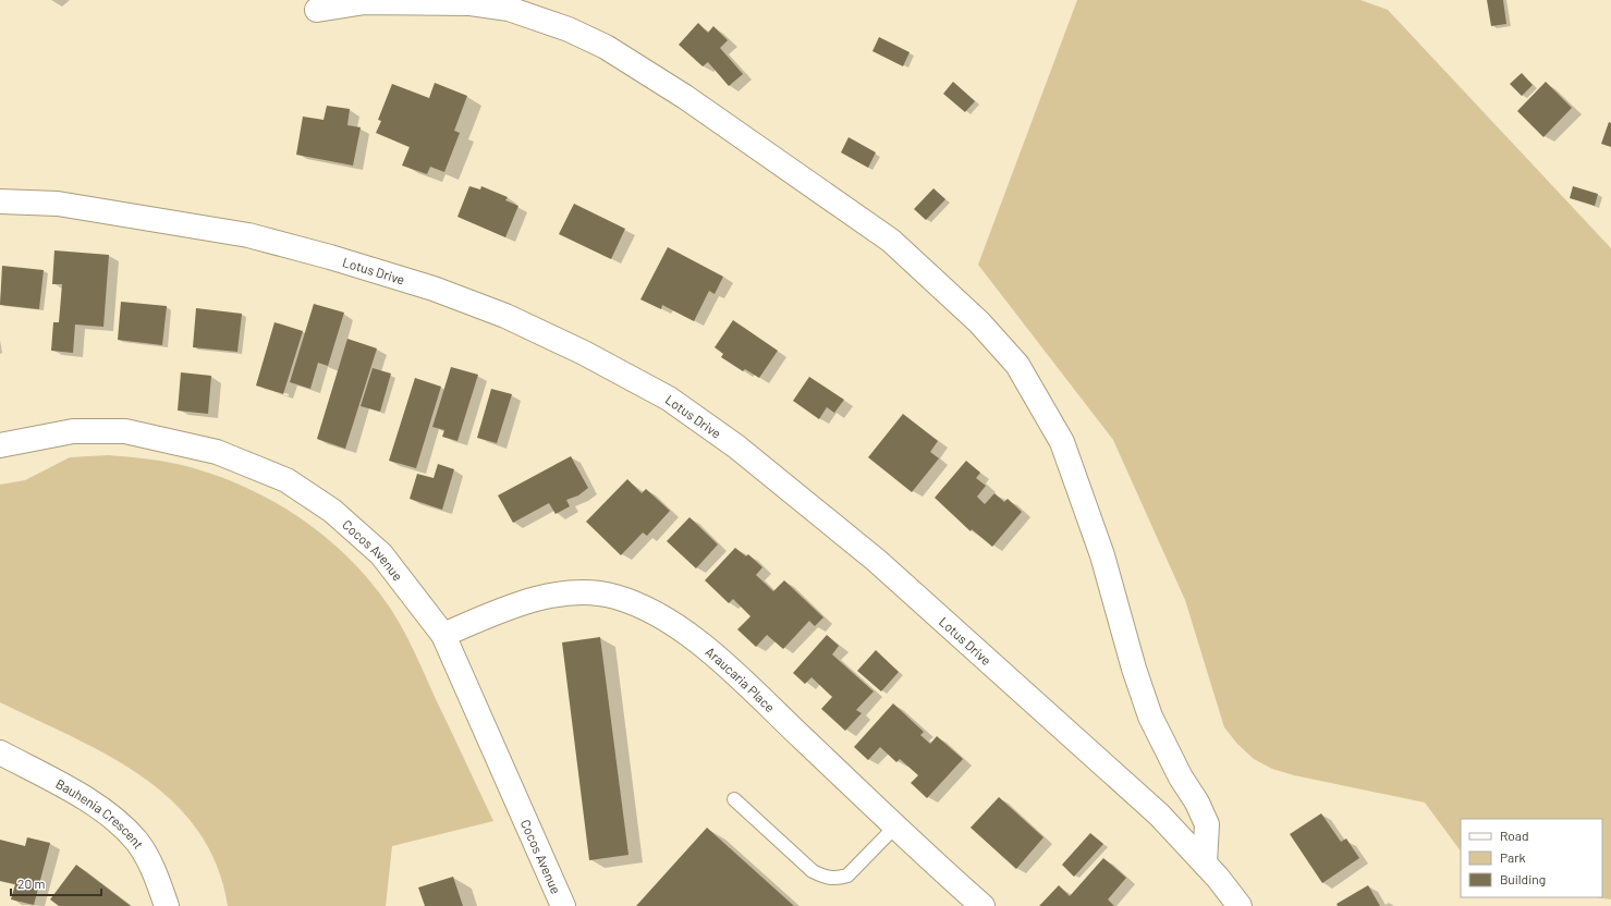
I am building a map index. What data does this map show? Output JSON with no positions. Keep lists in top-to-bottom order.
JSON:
{
  "streets": {
    "street": [
      "Lotus Drive",
      "Cocos Avenue",
      "Araucaria Place",
      "Bauhenia Crescent"
    ]
  },
  "crossings": [
    ["Cocos Avenue", "Araucaria Place"]
  ],
  "legend": ["Road", "Park", "Building"],
  "scale_bar": "20 m"
}
